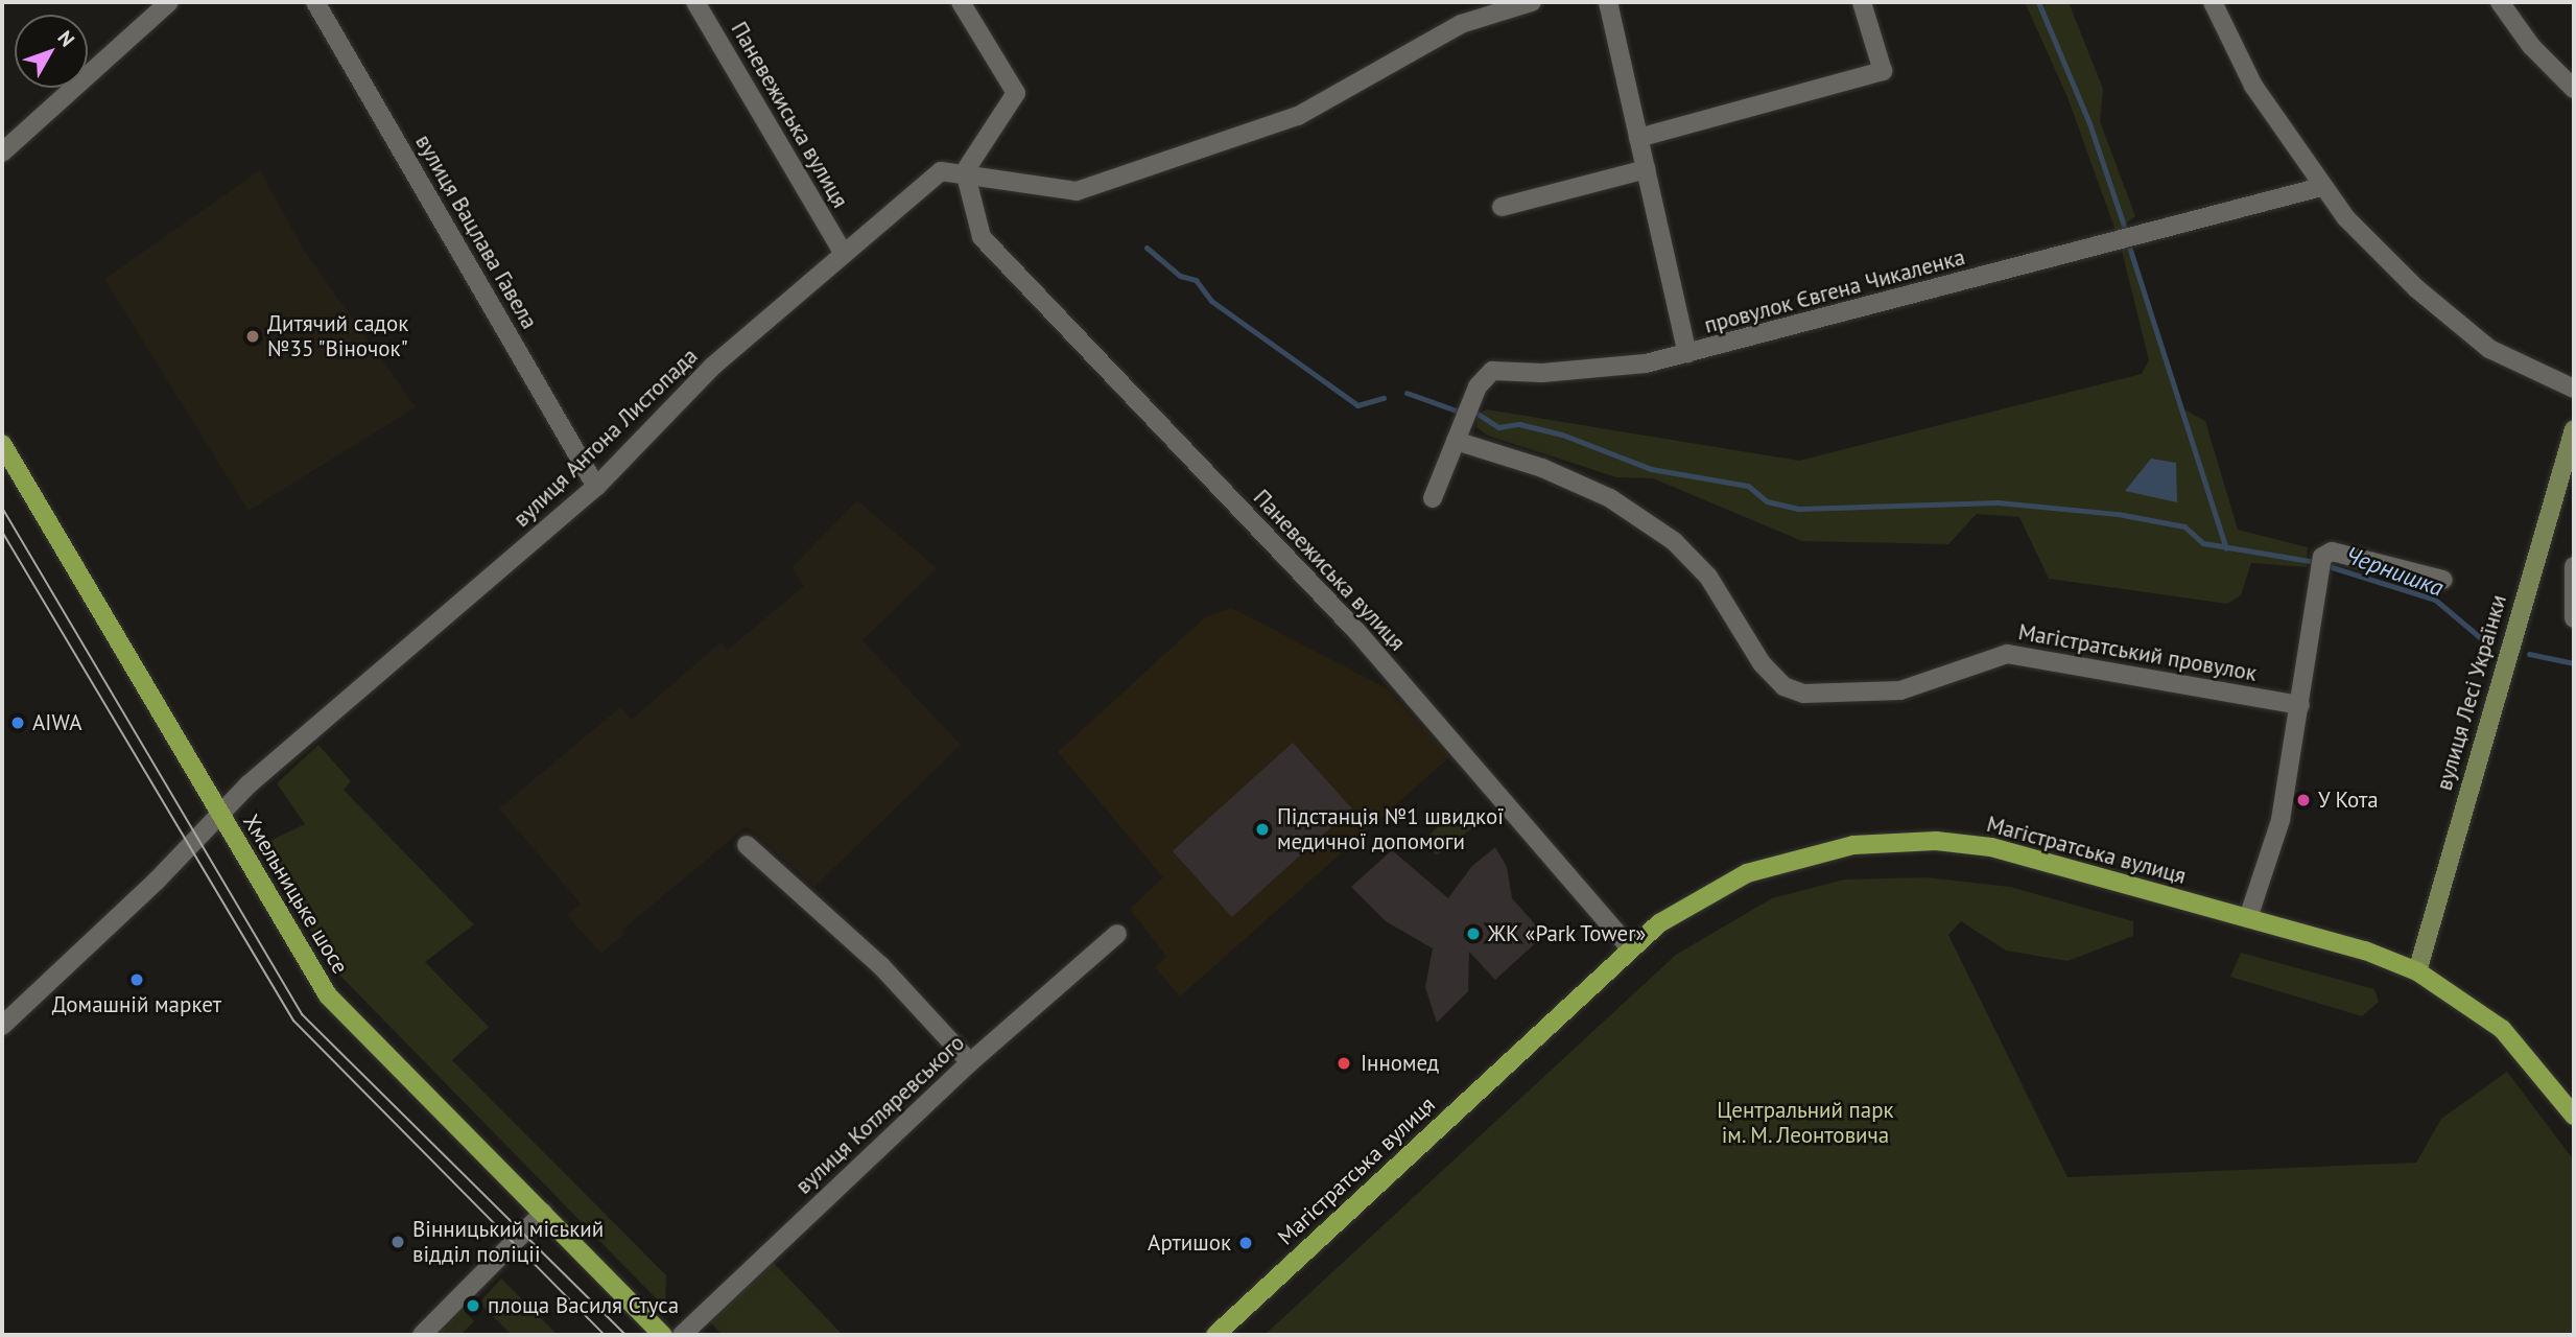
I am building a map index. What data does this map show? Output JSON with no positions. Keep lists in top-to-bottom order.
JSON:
{
  "streets": {
    "main road": ["вулиця Лесі Українки", "Магістратська вулиця", "Хмельницьке шосе"],
    "street": [
      "Паневежиська вулиця",
      "вулиця Вацлава Гавела",
      "провулок Євгена Чикаленка",
      "вулиця Антона Листопада",
      "Магістратський провулок",
      "вулиця Котляревського"
    ]
  },
  "crossings": [
    ["Паневежиська вулиця", "вулиця Антона Листопада"],
    ["Паневежиська вулиця", "Магістратська вулиця"],
    ["вулиця Вацлава Гавела", "вулиця Антона Листопада"],
    ["провулок Євгена Чикаленка", "Магістратський провулок"],
    ["вулиця Антона Листопада", "Хмельницьке шосе"],
    ["вулиця Лесі Українки", "Магістратська вулиця"]
  ],
  "water": ["Чернишка"],
  "parks": ["Центральний парк ім. М. Леонтовича"],
  "places": [
    "Дитячий садок №35 \"Віночок\"",
    "AIWA",
    "У Кота",
    "Підстанція №1 швидкої медичної допомоги",
    "ЖК «Park Tower»",
    "Домашній маркет",
    "Інномед",
    "Вінницький міський відділ поліціі",
    "Артишок",
    "площа Василя Стуса"
  ],
  "north": "top right"
}
